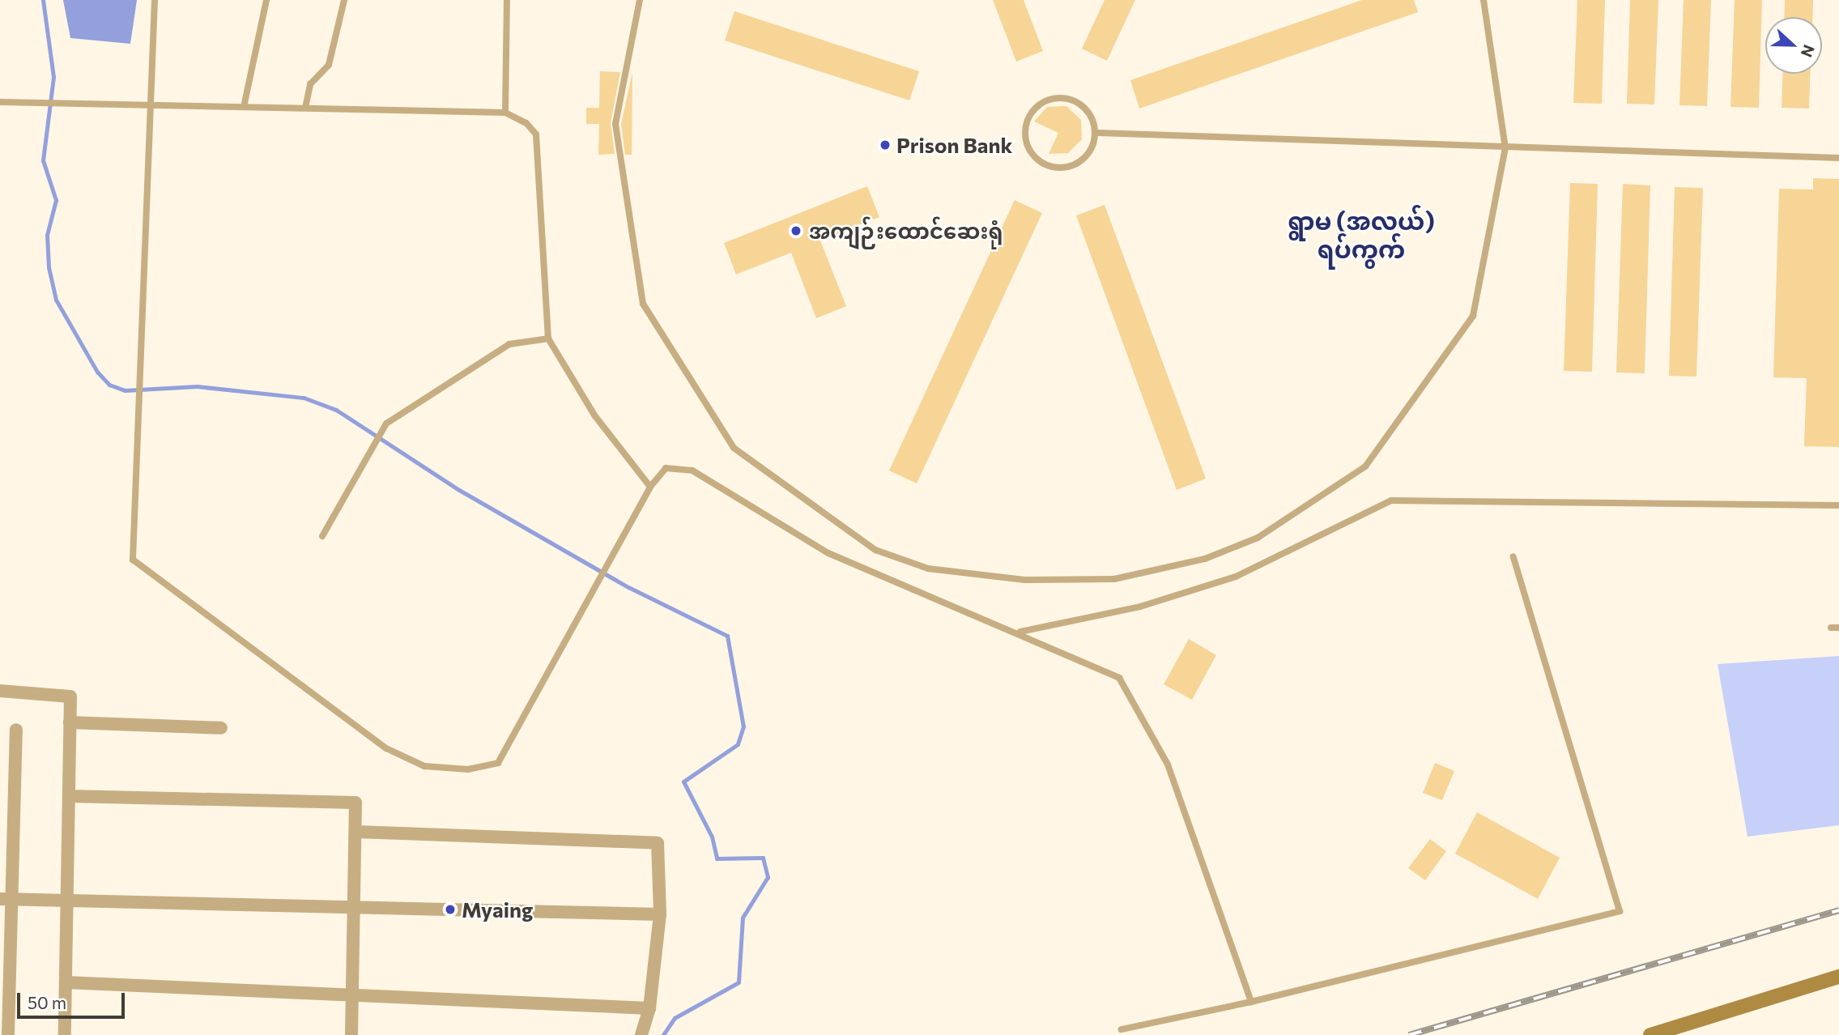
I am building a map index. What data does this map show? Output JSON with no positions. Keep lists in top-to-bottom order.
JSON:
{
  "districts": ["ရွာမ (အလယ်) ရပ်ကွက်"],
  "places": ["Prison Bank", "အကျဉ်းထောင်ဆေးရုံ", "Myaing"],
  "scale_bar": "50 m",
  "north": "right"
}
